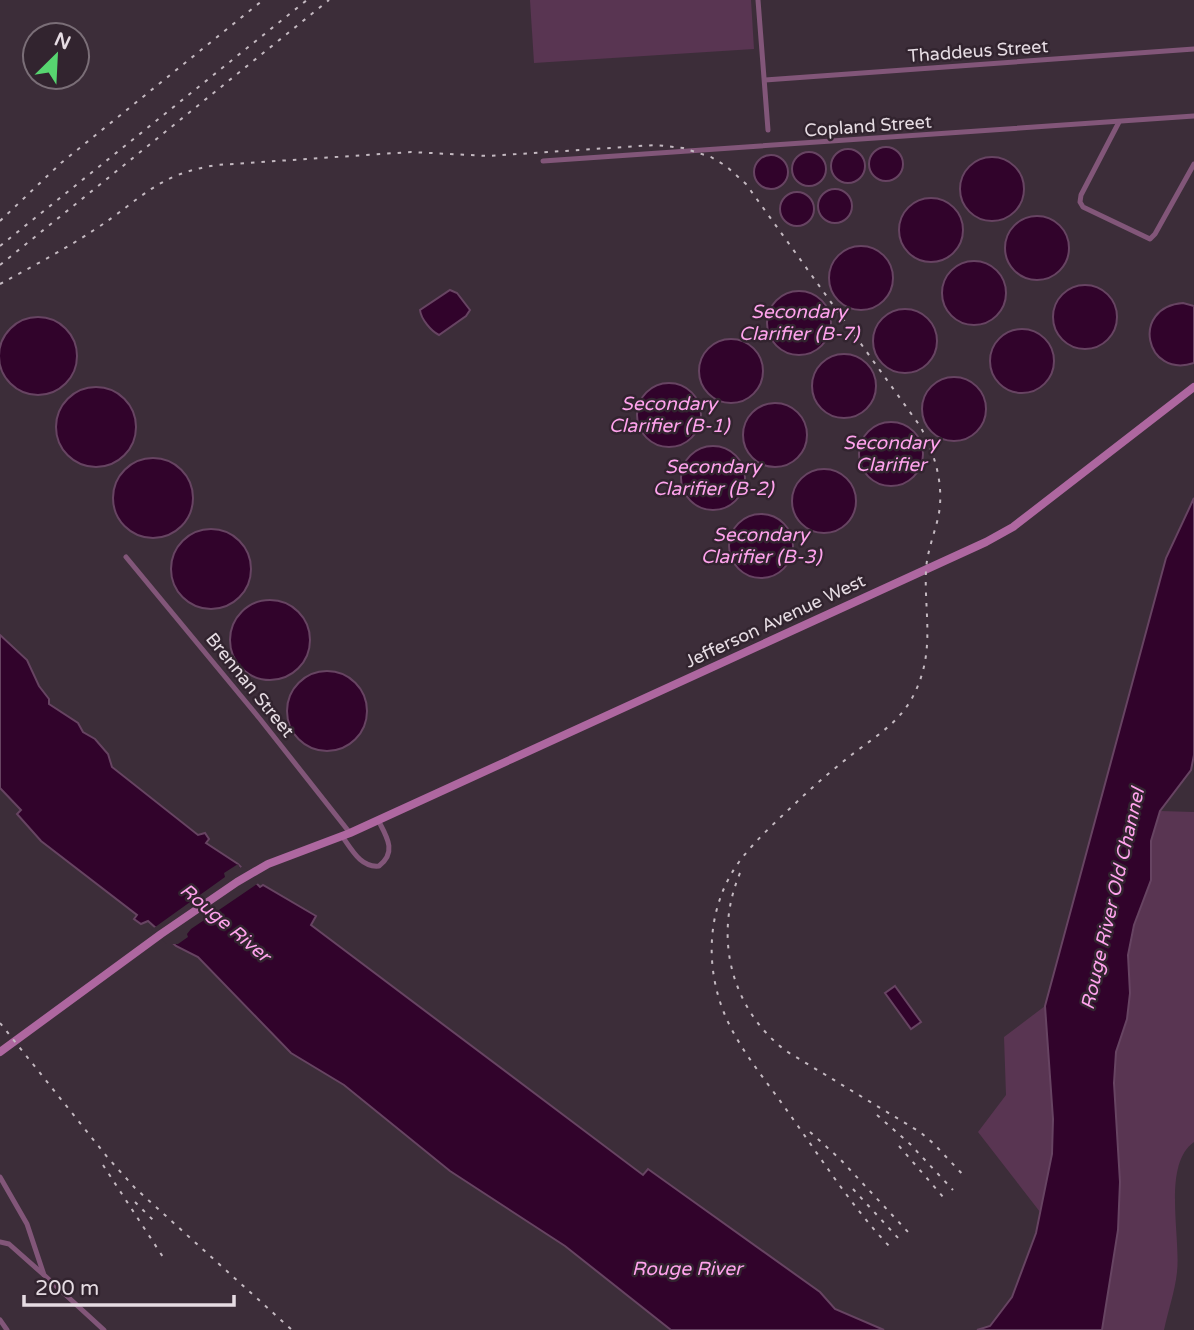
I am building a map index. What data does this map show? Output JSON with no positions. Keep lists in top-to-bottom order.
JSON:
{
  "streets": {
    "main road": ["Jefferson Avenue West"],
    "street": ["Thaddeus Street", "Copland Street", "Brennan Street"]
  },
  "crossings": [
    ["Jefferson Avenue West", "Brennan Street"]
  ],
  "water": [
    "Secondary Clarifier (B-7)",
    "Secondary Clarifier (B-1)",
    "Secondary Clarifier",
    "Secondary Clarifier (B-2)",
    "Secondary Clarifier (B-3)",
    "Rouge River Old Channel",
    "Rouge River"
  ],
  "scale_bar": "200 m",
  "north": "top right"
}
